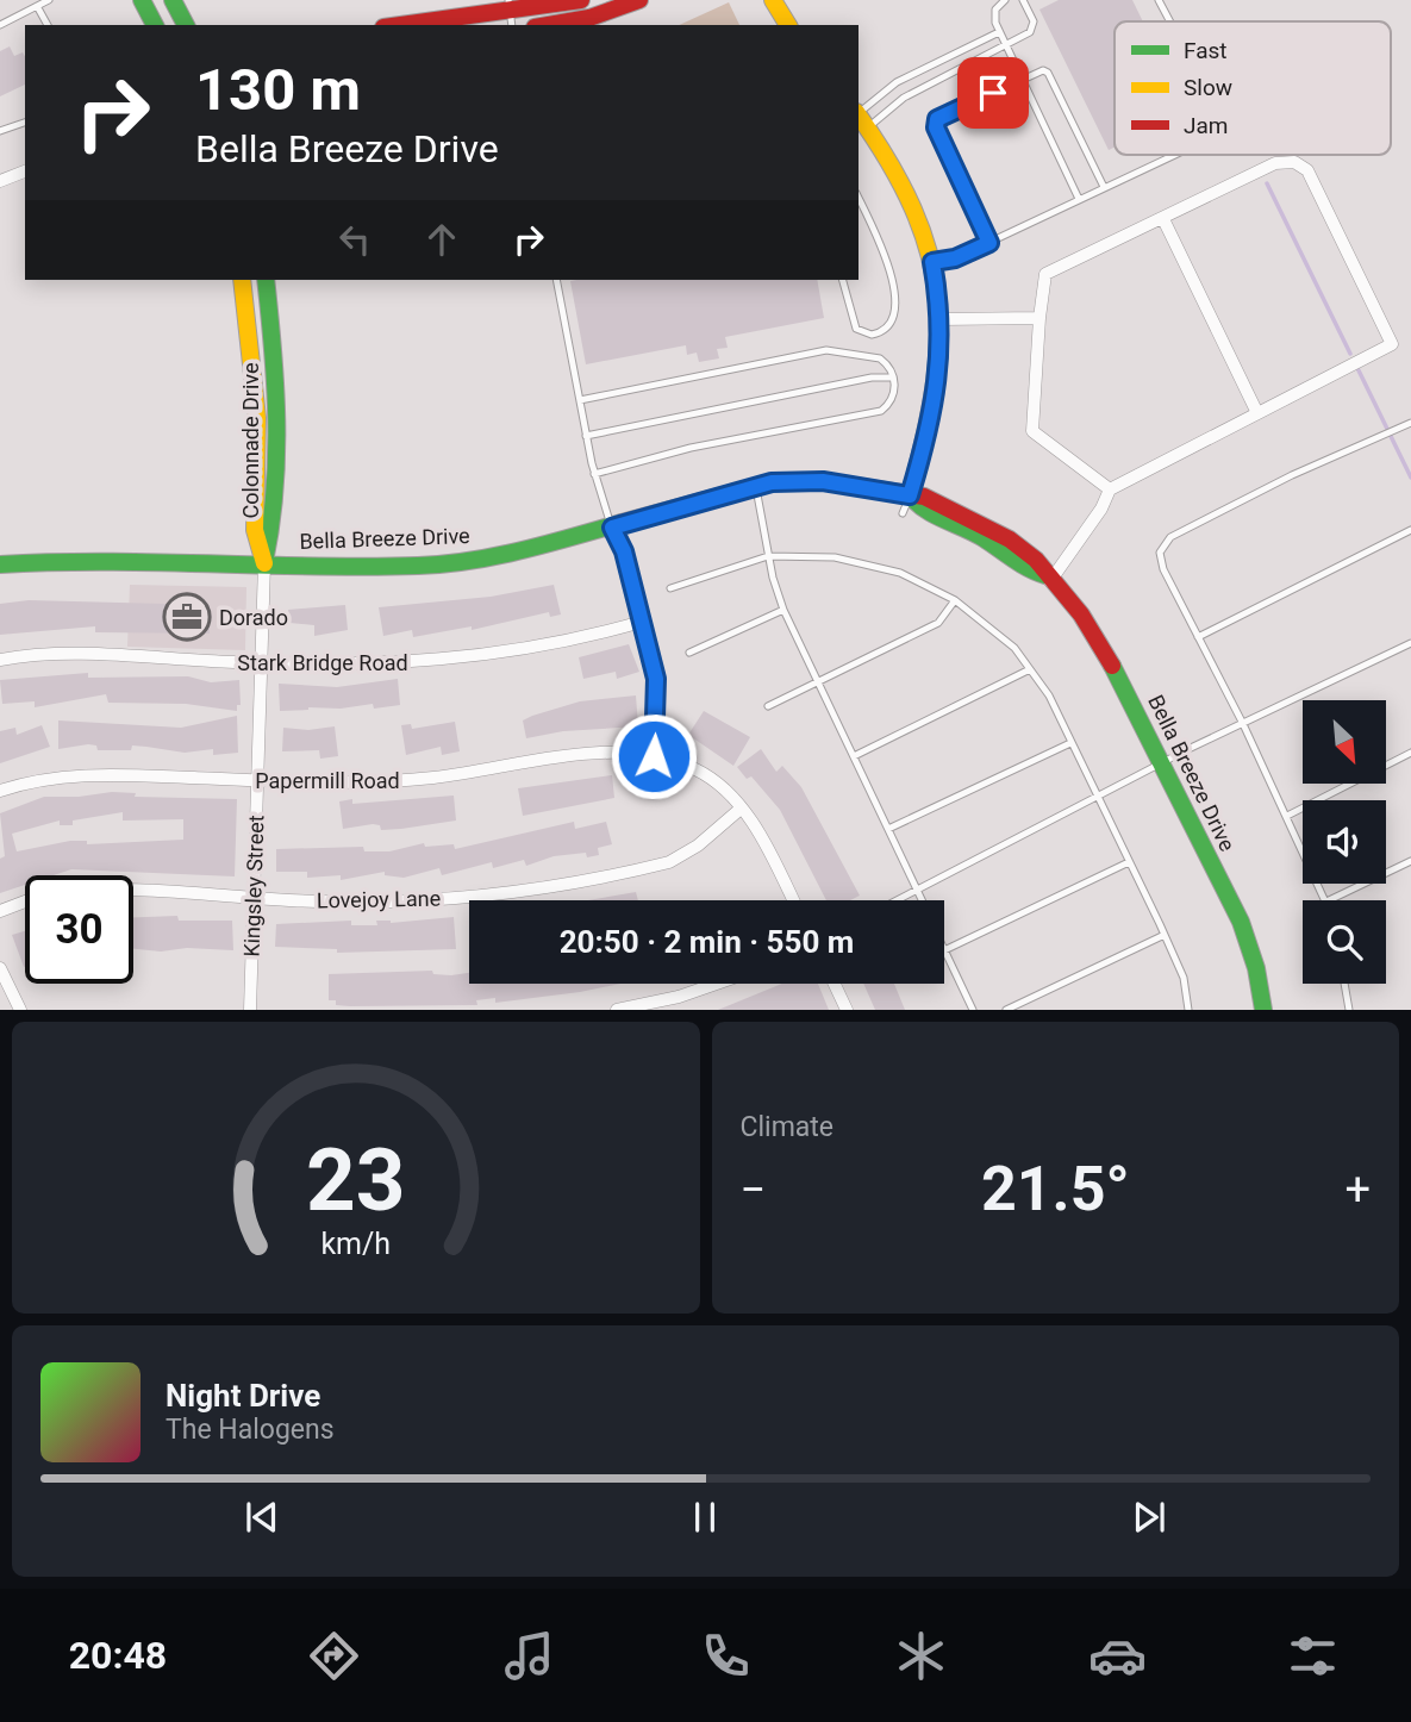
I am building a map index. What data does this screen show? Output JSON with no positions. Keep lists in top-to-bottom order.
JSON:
{
  "streets": {
    "street": [
      "Colonnade Drive",
      "Bella Breeze Drive",
      "Stark Bridge Road",
      "Papermill Road",
      "Kingsley Street",
      "Lovejoy Lane"
    ]
  },
  "crossings": [
    ["Colonnade Drive", "Bella Breeze Drive"],
    ["Colonnade Drive", "Kingsley Street"],
    ["Bella Breeze Drive", "Kingsley Street"],
    ["Stark Bridge Road", "Kingsley Street"],
    ["Papermill Road", "Kingsley Street"],
    ["Papermill Road", "Lovejoy Lane"],
    ["Kingsley Street", "Lovejoy Lane"]
  ],
  "places": {
    "office": ["Dorado"]
  },
  "legend": ["Fast", "Slow", "Jam"],
  "north": "bottom right",
  "page": {
    "turn": ["130 m", "Bella Breeze Drive"],
    "limit": "30",
    "trip": "20:50 · 2 min · 550 m",
    "tile": "Climate",
    "heat": ["−", "21.5°", "+"],
    "song": ["Night Drive", "The Halogens"],
    "tabs": "20:48",
    "gauge": ["23", "km/h"]
  }
}
